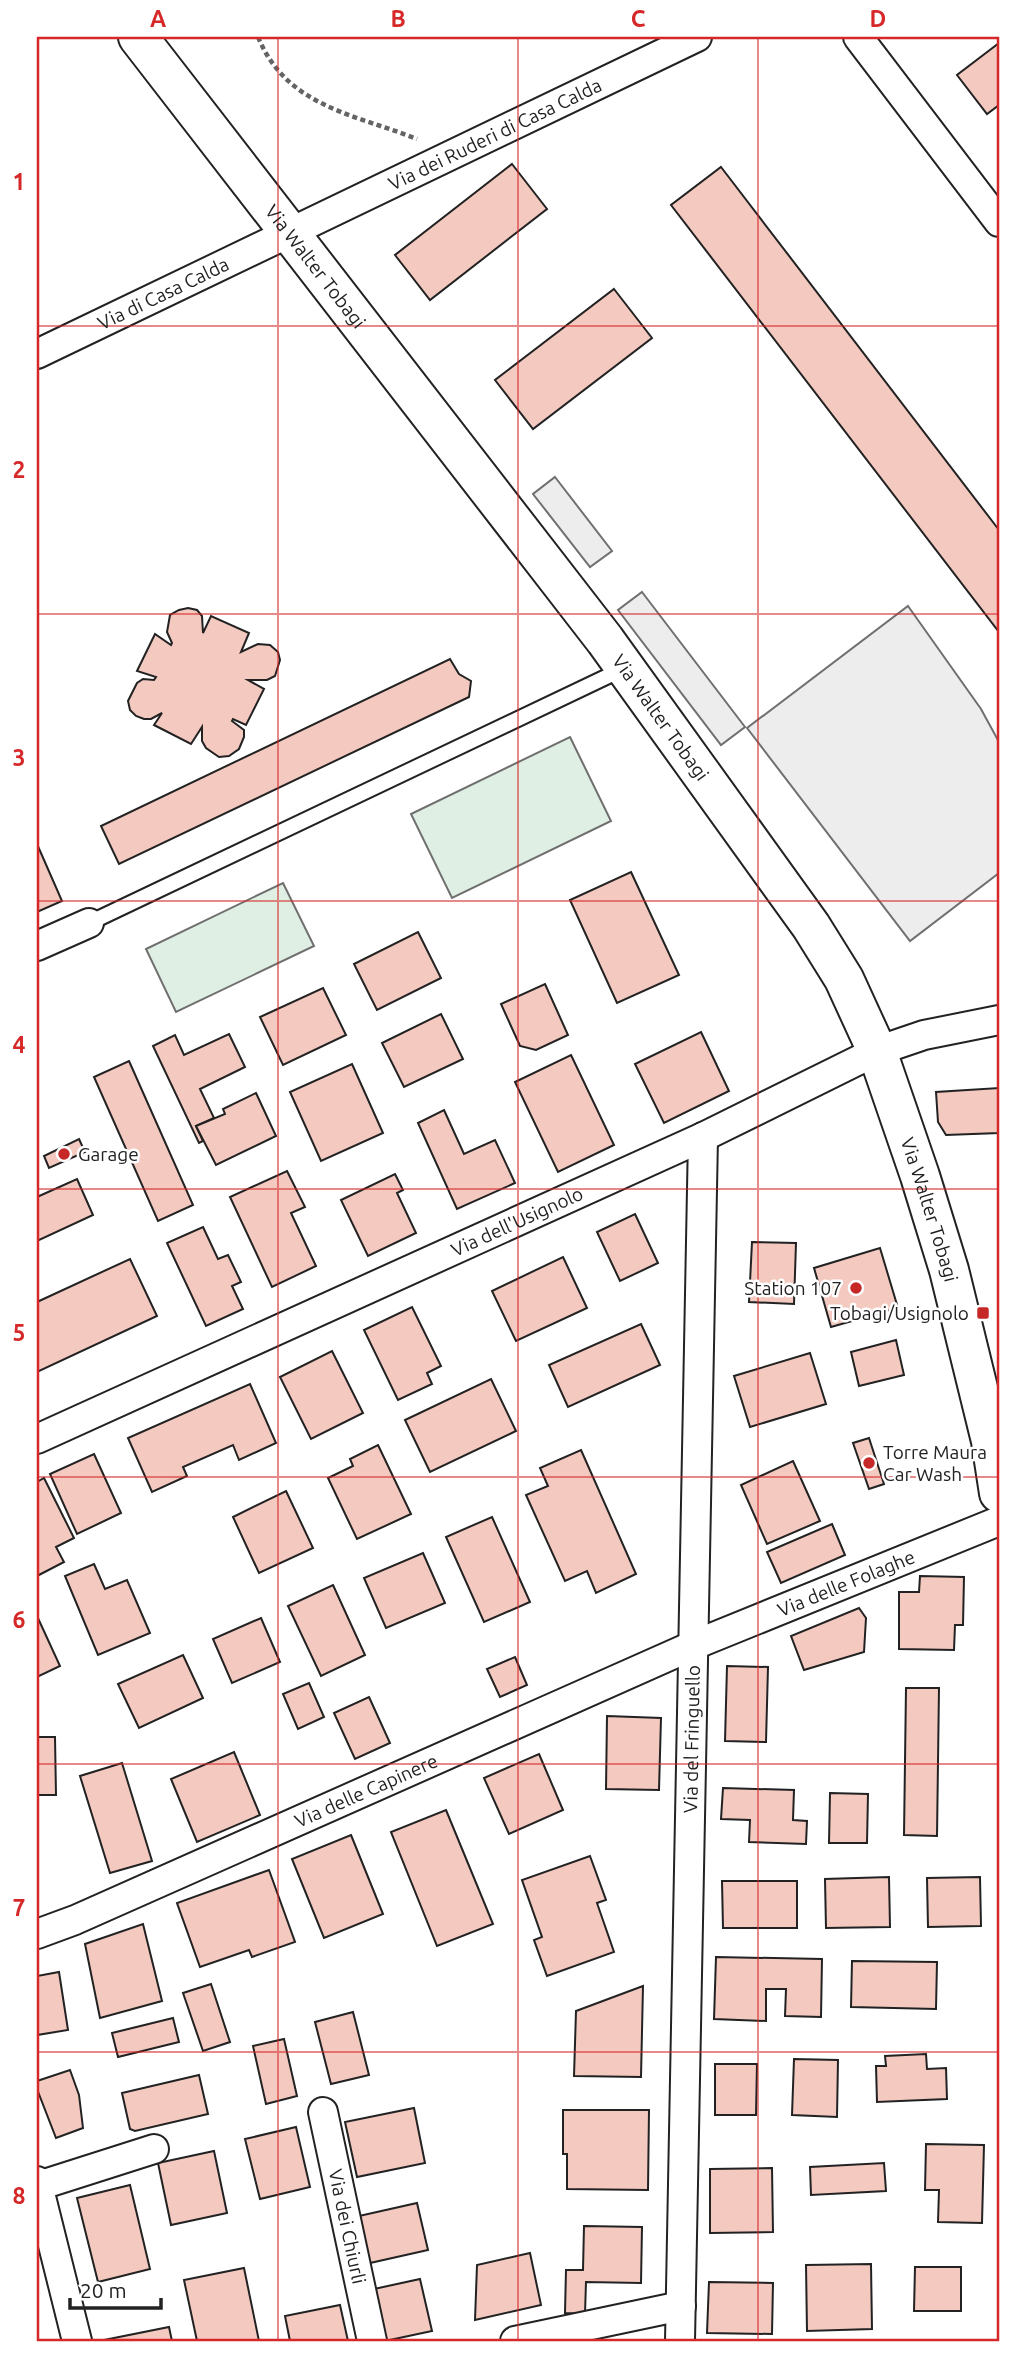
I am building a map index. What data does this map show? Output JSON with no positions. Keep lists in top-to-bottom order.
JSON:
{
  "streets": {
    "street": [
      "Via dei Ruderi di Casa Calda",
      "Via Walter Tobagi",
      "Via di Casa Calda",
      "Via dell'Usignolo",
      "Via delle Folaghe",
      "Via del Fringuello",
      "Via delle Capinere",
      "Via dei Chiurli"
    ]
  },
  "crossings": [
    ["Via dei Ruderi di Casa Calda", "Via Walter Tobagi"],
    ["Via dei Ruderi di Casa Calda", "Via di Casa Calda"],
    ["Via Walter Tobagi", "Via di Casa Calda"],
    ["Via Walter Tobagi", "Via dell'Usignolo"],
    ["Via dell'Usignolo", "Via del Fringuello"],
    ["Via delle Folaghe", "Via del Fringuello"],
    ["Via delle Folaghe", "Via delle Capinere"],
    ["Via del Fringuello", "Via delle Capinere"]
  ],
  "places": {
    "other": ["Garage", "Station 107", "Torre Maura Car Wash"],
    "transit": ["Tobagi/Usignolo"]
  },
  "scale_bar": "20 m",
  "grid": {
    "columns": [
      "A",
      "B",
      "C",
      "D"
    ],
    "rows": [
      "1",
      "2",
      "3",
      "4",
      "5",
      "6",
      "7",
      "8"
    ]
  }
}
